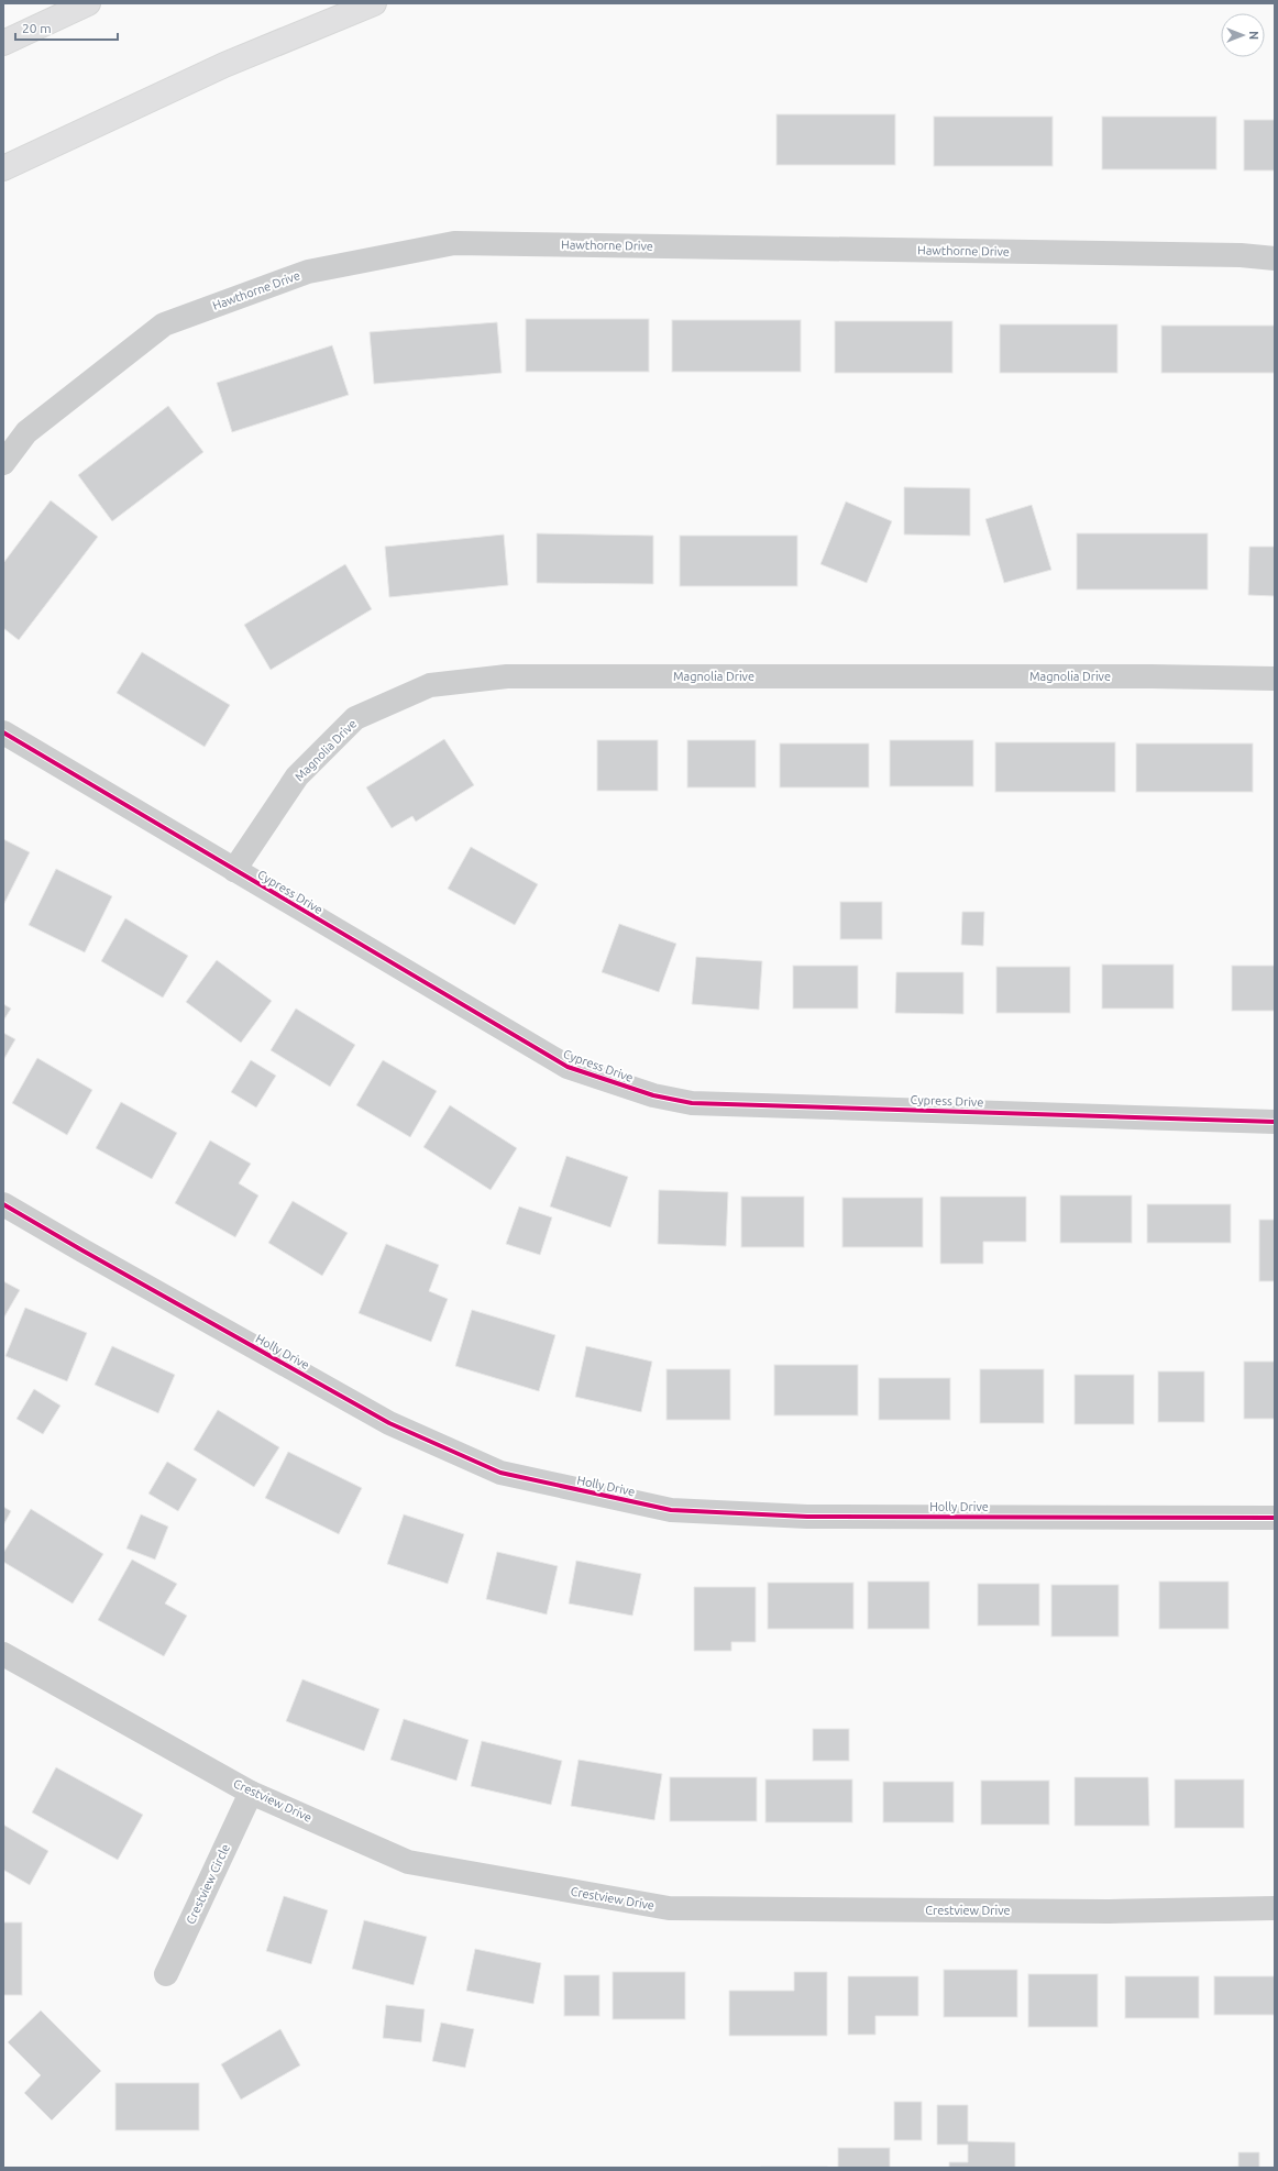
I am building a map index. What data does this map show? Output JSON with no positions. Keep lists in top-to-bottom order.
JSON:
{
  "streets": {
    "street": [
      "Hawthorne Drive",
      "Magnolia Drive",
      "Cypress Drive",
      "Holly Drive",
      "Crestview Drive",
      "Crestview Circle"
    ]
  },
  "crossings": [
    ["Magnolia Drive", "Cypress Drive"],
    ["Crestview Drive", "Crestview Circle"]
  ],
  "scale_bar": "20 m",
  "north": "right"
}
